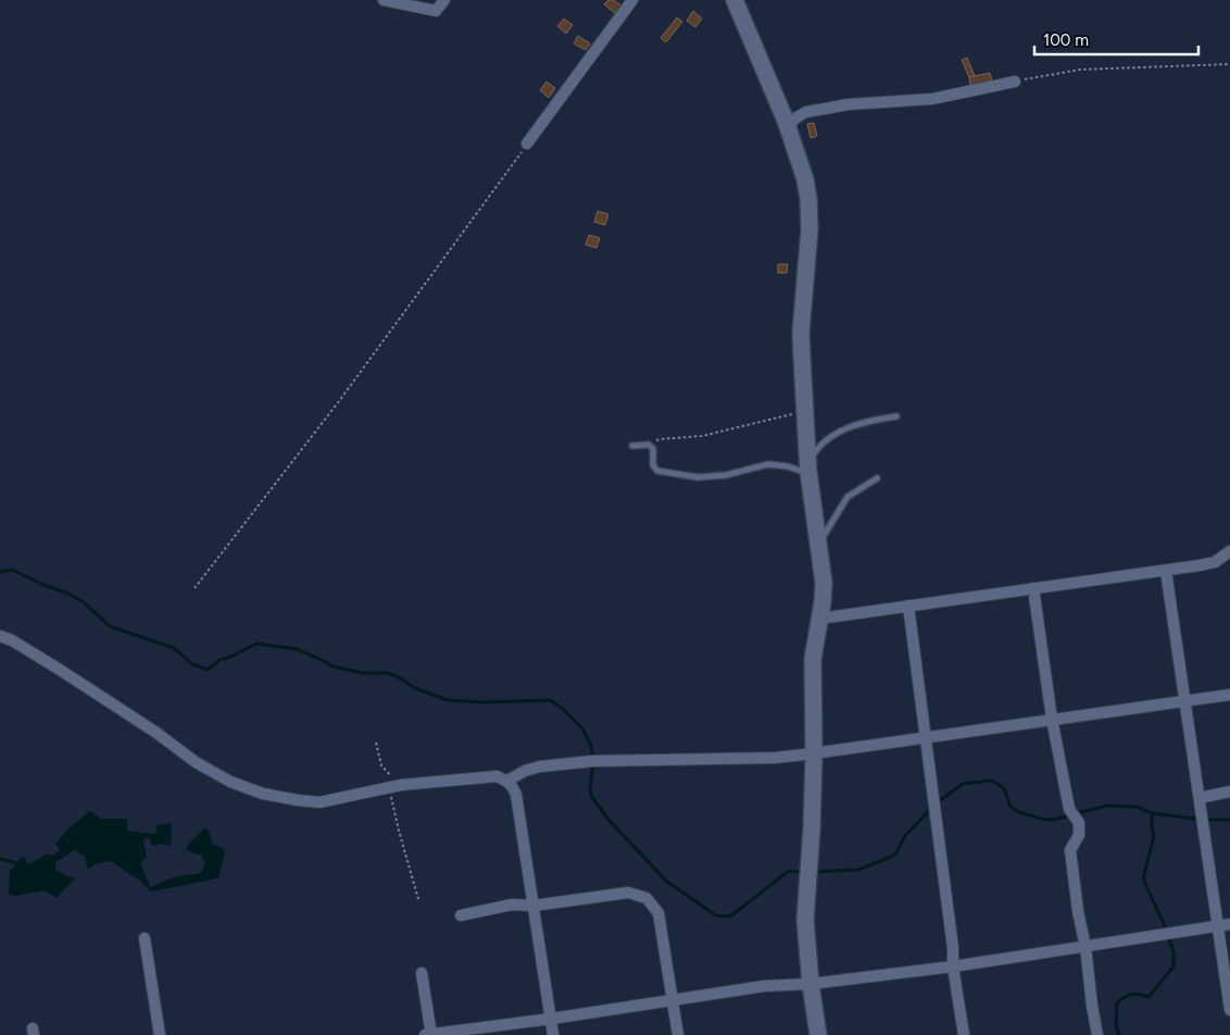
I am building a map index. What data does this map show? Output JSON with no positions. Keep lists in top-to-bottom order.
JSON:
{
  "scale_bar": "100 m"
}
